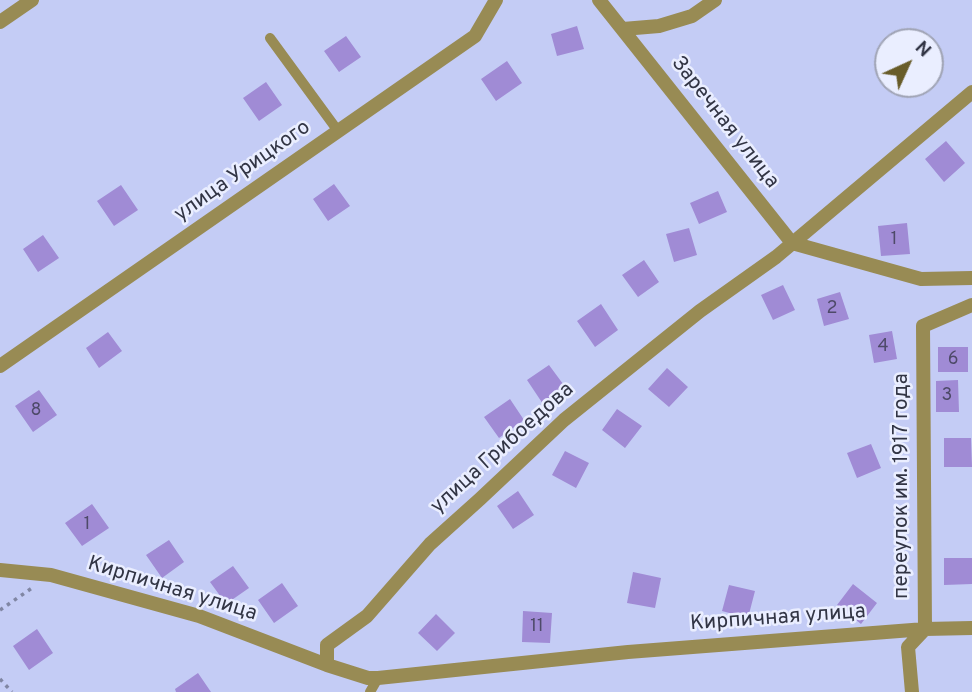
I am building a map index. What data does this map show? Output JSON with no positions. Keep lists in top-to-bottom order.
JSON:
{
  "streets": {
    "street": [
      "Заречная улица",
      "улица Урицкого",
      "улица Грибоедова",
      "переулок им. 1917 года",
      "Кирпичная улица"
    ]
  },
  "crossings": [
    ["Заречная улица", "улица Грибоедова"],
    ["улица Грибоедова", "Кирпичная улица"],
    ["переулок им. 1917 года", "Кирпичная улица"]
  ],
  "house_numbers": [
    "1",
    "2",
    "4",
    "6",
    "3",
    "8",
    "1",
    "11"
  ],
  "north": "top right"
}
